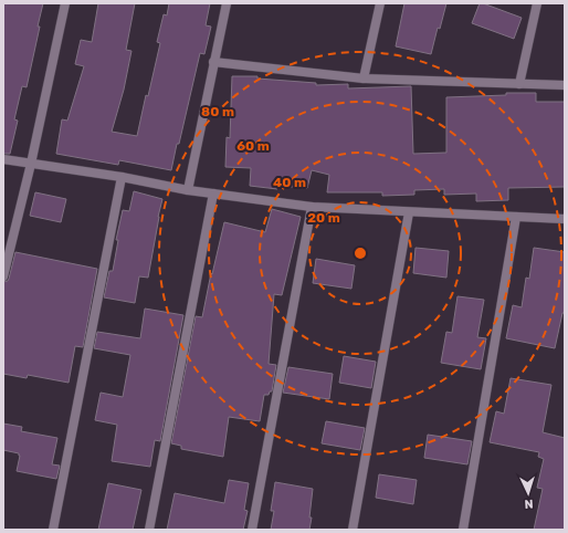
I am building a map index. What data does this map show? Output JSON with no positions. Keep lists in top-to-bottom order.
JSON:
{
  "north": "bottom",
  "rings": [
    "80 m",
    "60 m",
    "40 m",
    "20 m"
  ]
}
